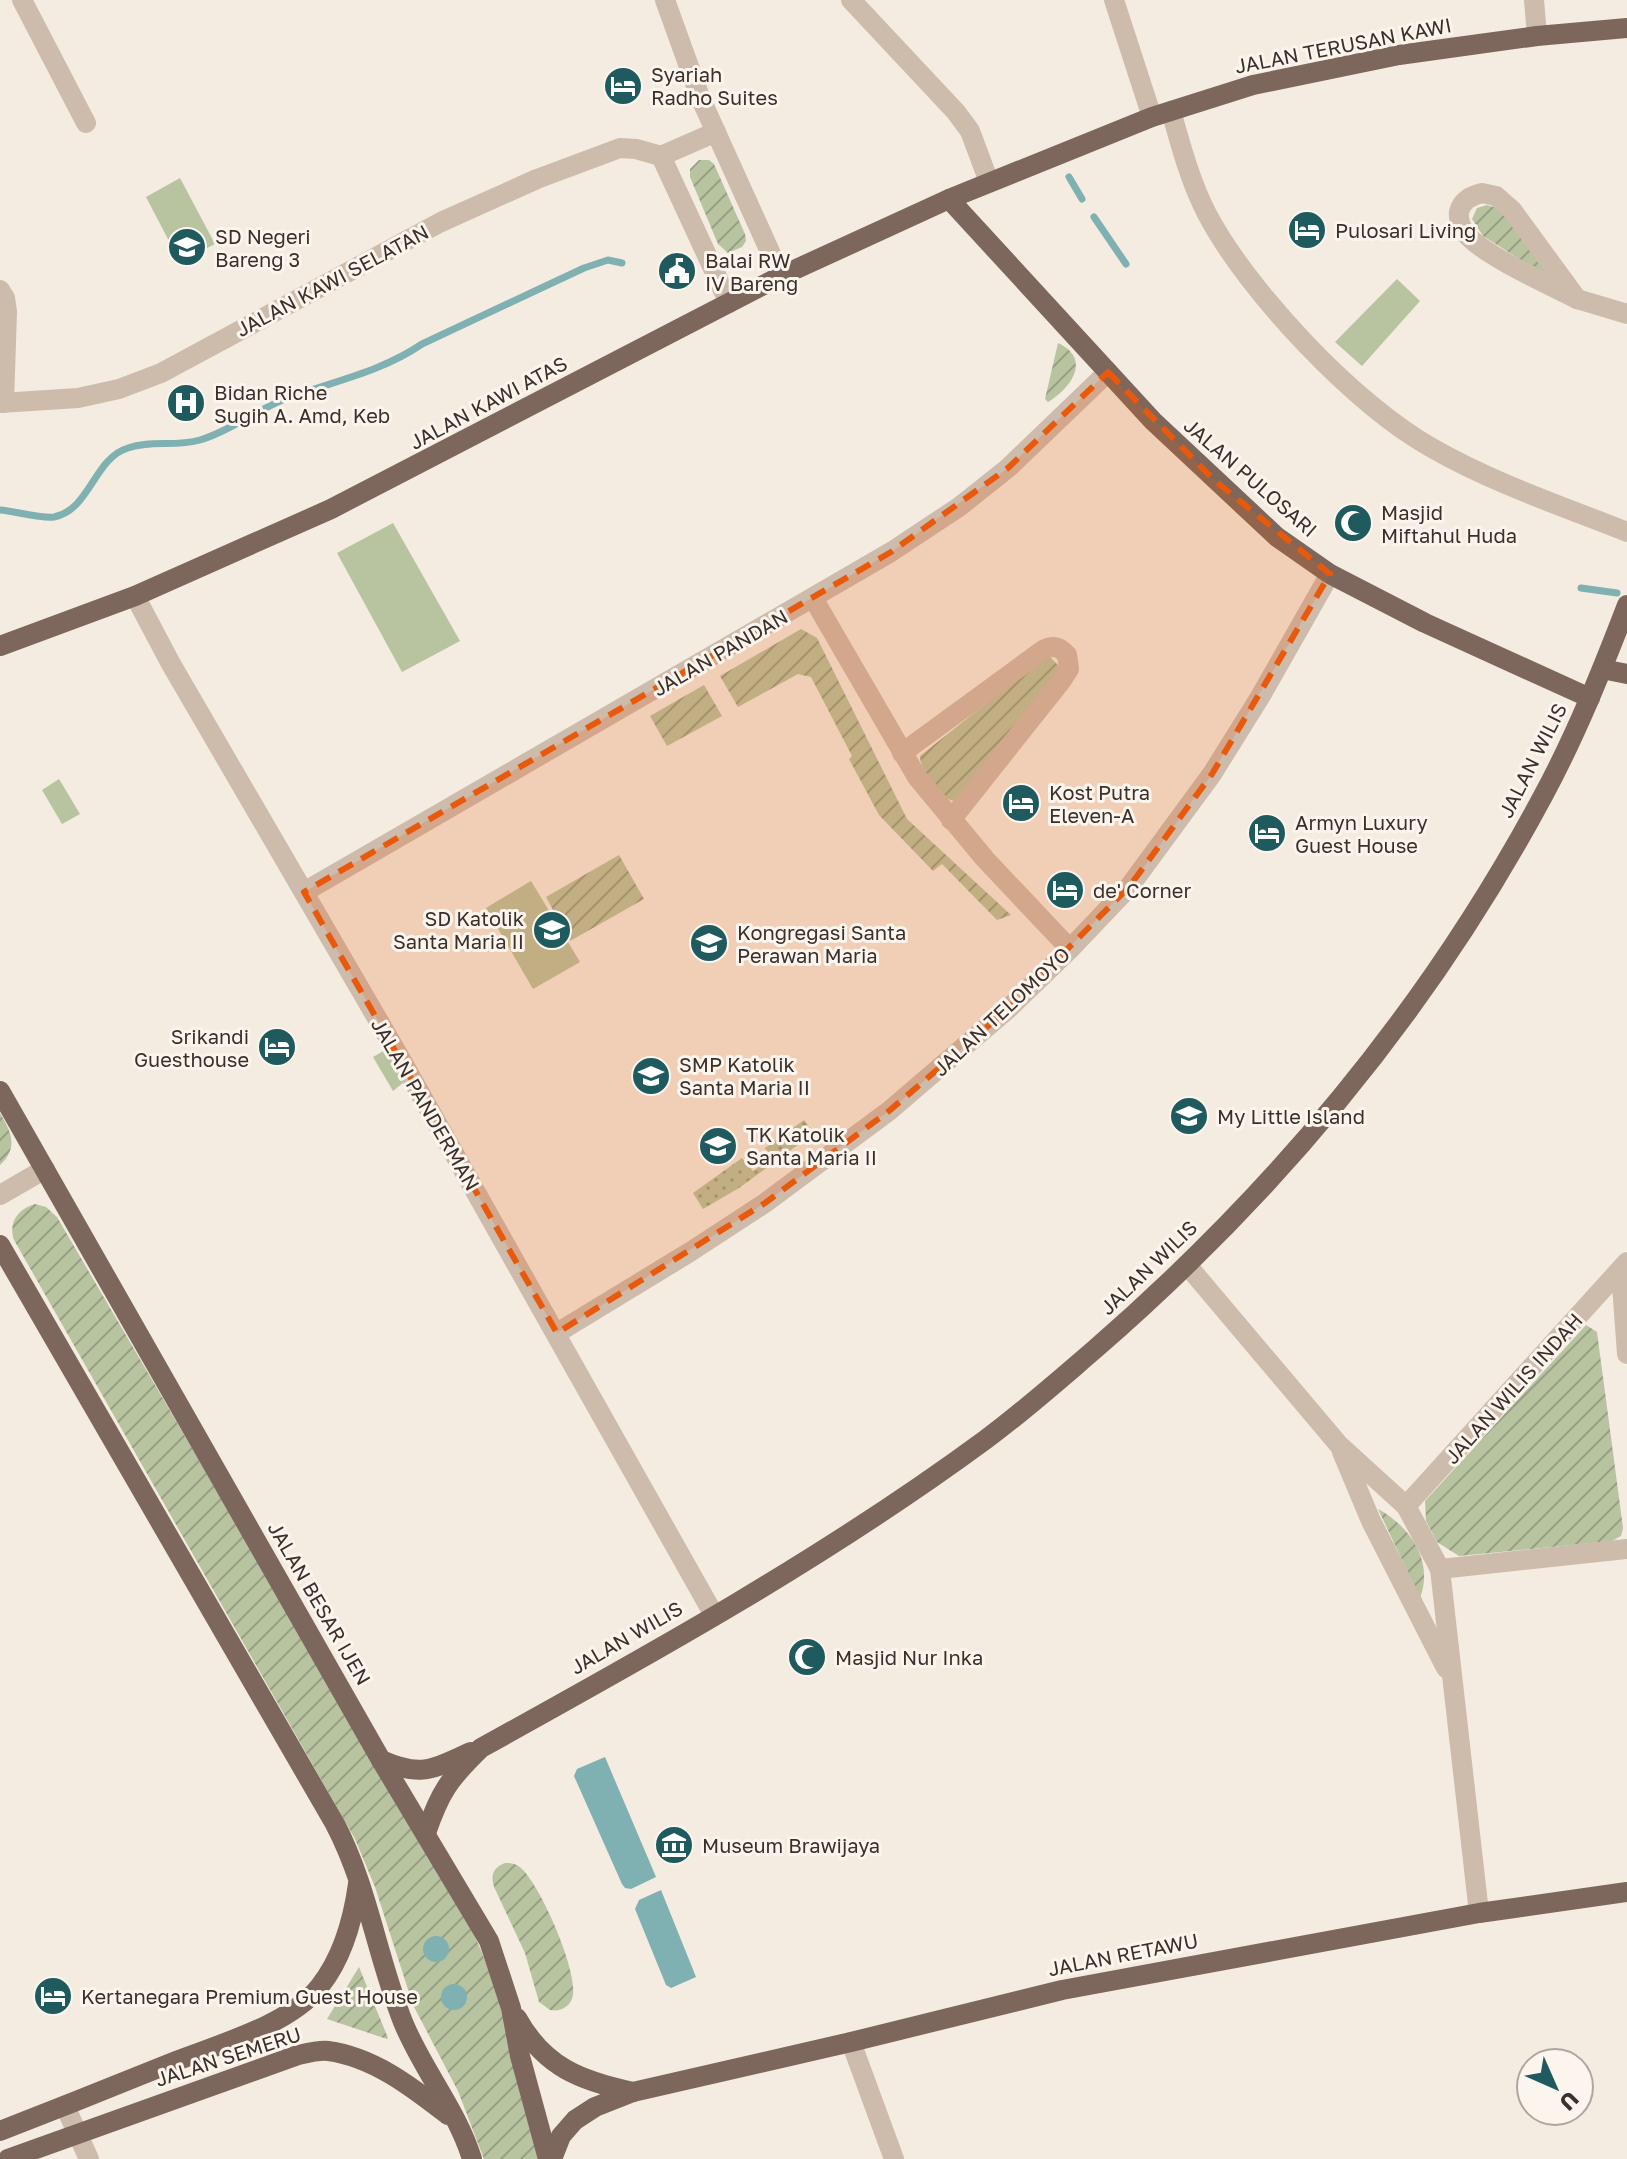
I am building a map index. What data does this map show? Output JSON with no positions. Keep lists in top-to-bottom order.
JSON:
{
  "streets": {
    "main road": [
      "JALAN TERUSAN KAWI",
      "JALAN KAWI ATAS",
      "JALAN PULOSARI",
      "JALAN WILIS",
      "JALAN BESAR IJEN",
      "JALAN RETAWU",
      "JALAN SEMERU"
    ],
    "street": [
      "JALAN KAWI SELATAN",
      "JALAN PANDAN",
      "JALAN TELOMOYO",
      "JALAN PANDERMAN",
      "JALAN WILIS INDAH"
    ]
  },
  "crossings": [
    ["JALAN TERUSAN KAWI", "JALAN KAWI ATAS"],
    ["JALAN KAWI ATAS", "JALAN PULOSARI"],
    ["JALAN KAWI ATAS", "JALAN PANDERMAN"],
    ["JALAN PULOSARI", "JALAN PANDAN"],
    ["JALAN PULOSARI", "JALAN WILIS"],
    ["JALAN PULOSARI", "JALAN TELOMOYO"],
    ["JALAN PANDAN", "JALAN PANDERMAN"],
    ["JALAN WILIS", "JALAN PANDERMAN"],
    ["JALAN WILIS", "JALAN BESAR IJEN"],
    ["JALAN TELOMOYO", "JALAN PANDERMAN"],
    ["JALAN BESAR IJEN", "JALAN RETAWU"]
  ],
  "places": {
    "hotel": [
      "Syariah Radho Suites",
      "Pulosari Living",
      "Kost Putra Eleven-A",
      "Armyn Luxury Guest House",
      "de' Corner",
      "Srikandi Guesthouse",
      "Kertanegara Premium Guest House"
    ],
    "school or university": [
      "SD Negeri Bareng 3",
      "SD Katolik Santa Maria II",
      "Kongregasi Santa Perawan Maria",
      "SMP Katolik Santa Maria II",
      "My Little Island",
      "TK Katolik Santa Maria II"
    ],
    "public building": ["Balai RW IV Bareng"],
    "hospital": ["Bidan Riche Sugih A. Amd, Keb"],
    "mosque": ["Masjid Miftahul Huda", "Masjid Nur Inka"],
    "museum": ["Museum Brawijaya"]
  },
  "north": "bottom right"
}
